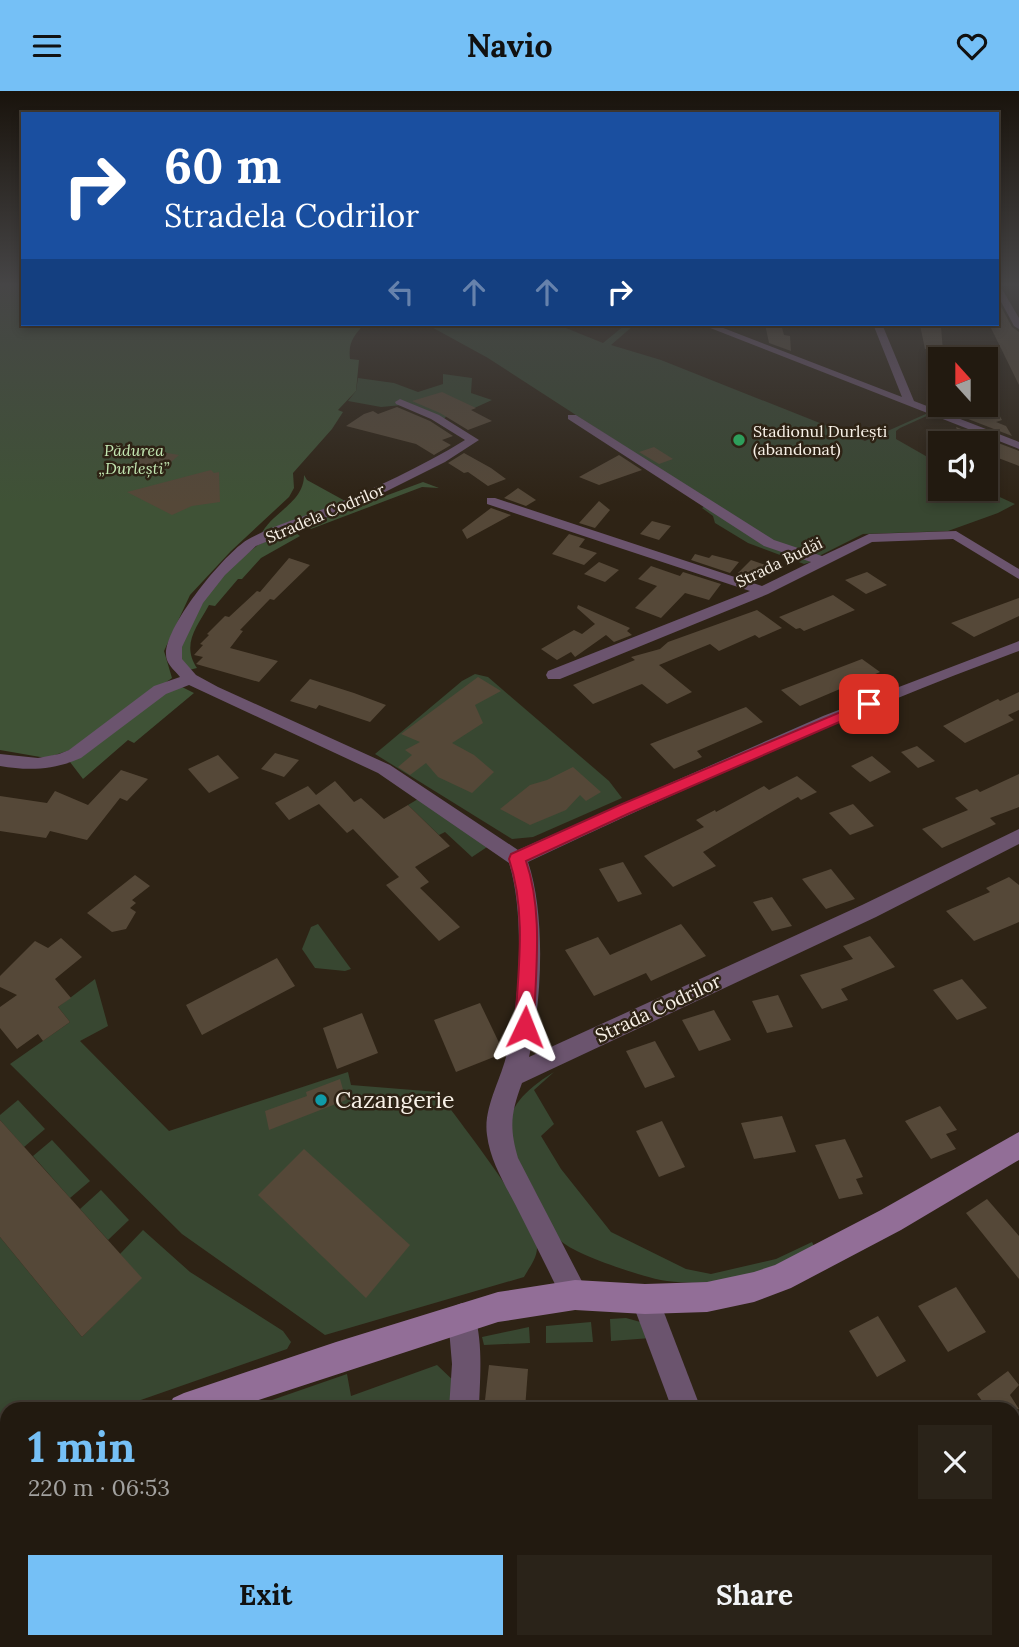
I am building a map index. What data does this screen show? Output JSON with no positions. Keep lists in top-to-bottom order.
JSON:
{
  "streets": {
    "street": ["Stradela Codrilor", "Strada Budăi", "Strada Codrilor"]
  },
  "parks": ["Pădurea „Durlești”"],
  "places": ["Stadionul Durlești (abandonat)", "Cazangerie"],
  "north": "top",
  "page": {
    "header": "Navio",
    "turn": ["60 m", "Stradela Codrilor"],
    "heading": ["1 min", "220 m · 06:53"],
    "buttons": ["Exit", "Share"]
  }
}
